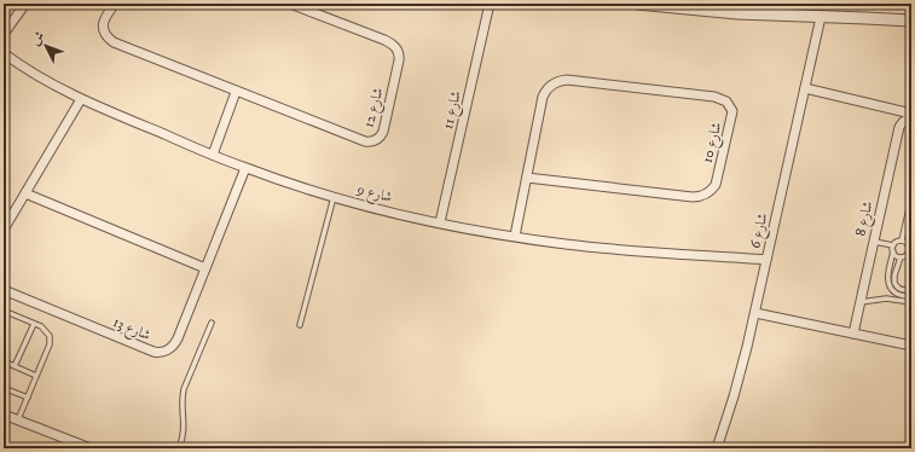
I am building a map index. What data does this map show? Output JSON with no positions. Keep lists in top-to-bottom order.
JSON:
{
  "streets": {
    "street": [
      "شارع 12",
      "شارع 11",
      "شارع 10",
      "شارع 9",
      "شارع 8",
      "شارع 6",
      "شارع 13"
    ]
  },
  "crossings": [
    ["شارع 11", "شارع 9"],
    ["شارع 10", "شارع 9"],
    ["شارع 9", "شارع 6"],
    ["شارع 9", "شارع 13"],
    ["شارع 8", "شارع 6"]
  ],
  "north": "top left"
}
